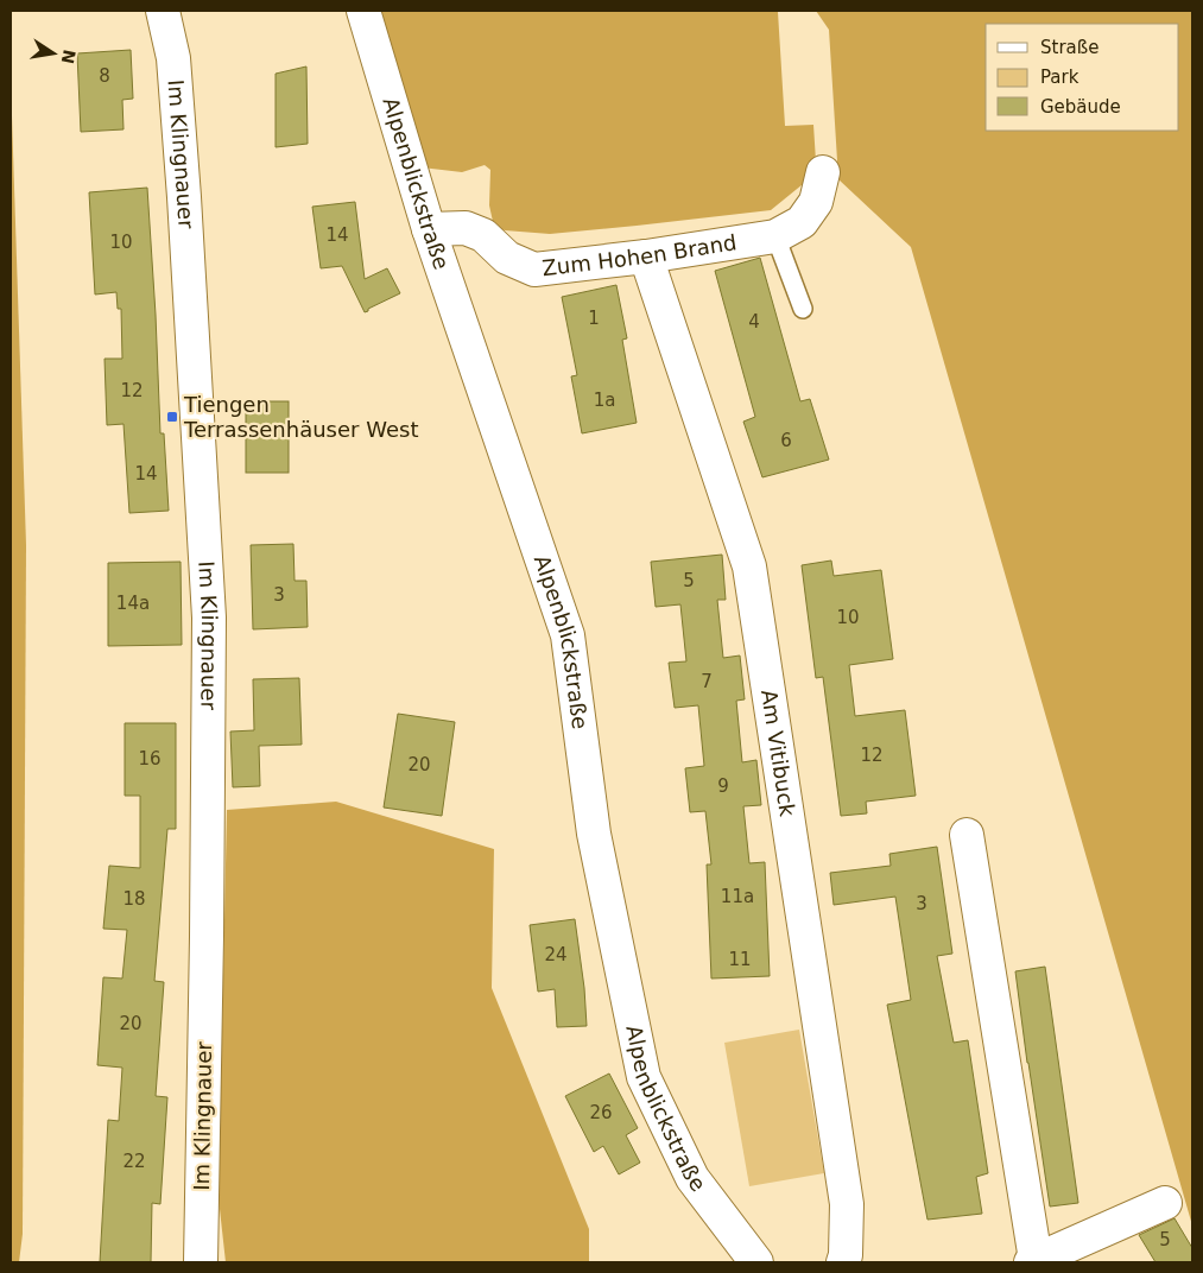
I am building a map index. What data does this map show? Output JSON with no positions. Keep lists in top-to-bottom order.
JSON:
{
  "streets": {
    "street": [
      "Im Klingnauer",
      "Alpenblickstraße",
      "Zum Hohen Brand",
      "Am Vitibuck"
    ]
  },
  "crossings": [
    ["Alpenblickstraße", "Zum Hohen Brand"],
    ["Zum Hohen Brand", "Am Vitibuck"]
  ],
  "places": {
    "transit": ["Tiengen Terrassenhäuser West"]
  },
  "house_numbers": [
    "8",
    "14",
    "10",
    "1",
    "4",
    "12",
    "1a",
    "6",
    "14",
    "5",
    "3",
    "14a",
    "10",
    "7",
    "12",
    "16",
    "20",
    "9",
    "11a",
    "18",
    "3",
    "24",
    "11",
    "20",
    "26",
    "22",
    "5"
  ],
  "legend": ["Straße", "Park", "Gebäude"],
  "north": "right"
}
